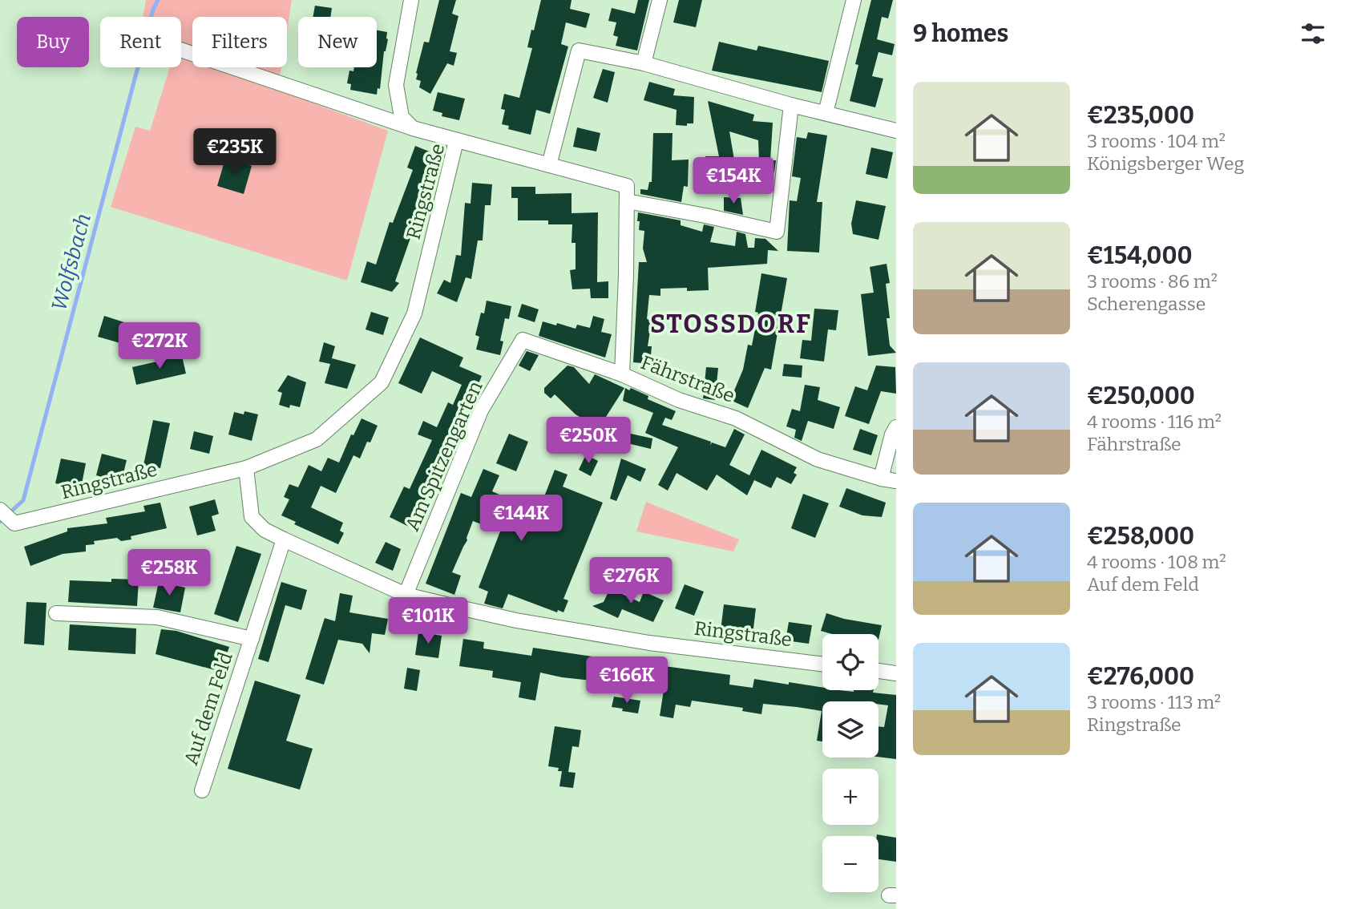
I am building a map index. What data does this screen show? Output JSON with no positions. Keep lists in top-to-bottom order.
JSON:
{
  "streets": {
    "street": [
      "Ringstraße",
      "Fährstraße",
      "Am Spitzengarten",
      "Auf dem Feld"
    ]
  },
  "crossings": [
    ["Ringstraße", "Am Spitzengarten"],
    ["Ringstraße", "Auf dem Feld"],
    ["Fährstraße", "Am Spitzengarten"]
  ],
  "districts": ["STOSSDORF"],
  "water": ["Wolfsbach"],
  "page": {
    "heading": "9 homes",
    "chip": [
      "Buy",
      "Rent",
      "Filters",
      "New"
    ],
    "list": [
      {
        "name": "€235,000",
        "note": "3 rooms · 104 m² · Königsberger Weg"
      },
      {
        "name": "€154,000",
        "note": "3 rooms · 86 m² · Scherengasse"
      },
      {
        "name": "€250,000",
        "note": "4 rooms · 116 m² · Fährstraße"
      },
      {
        "name": "€258,000",
        "note": "4 rooms · 108 m² · Auf dem Feld"
      },
      {
        "name": "€276,000",
        "note": "3 rooms · 113 m² · Ringstraße"
      }
    ],
    "price": [
      "€235K",
      "€154K",
      "€272K",
      "€250K",
      "€144K",
      "€258K",
      "€276K",
      "€101K",
      "€166K"
    ],
    "map_buttons": ["+", "−"]
  }
}
